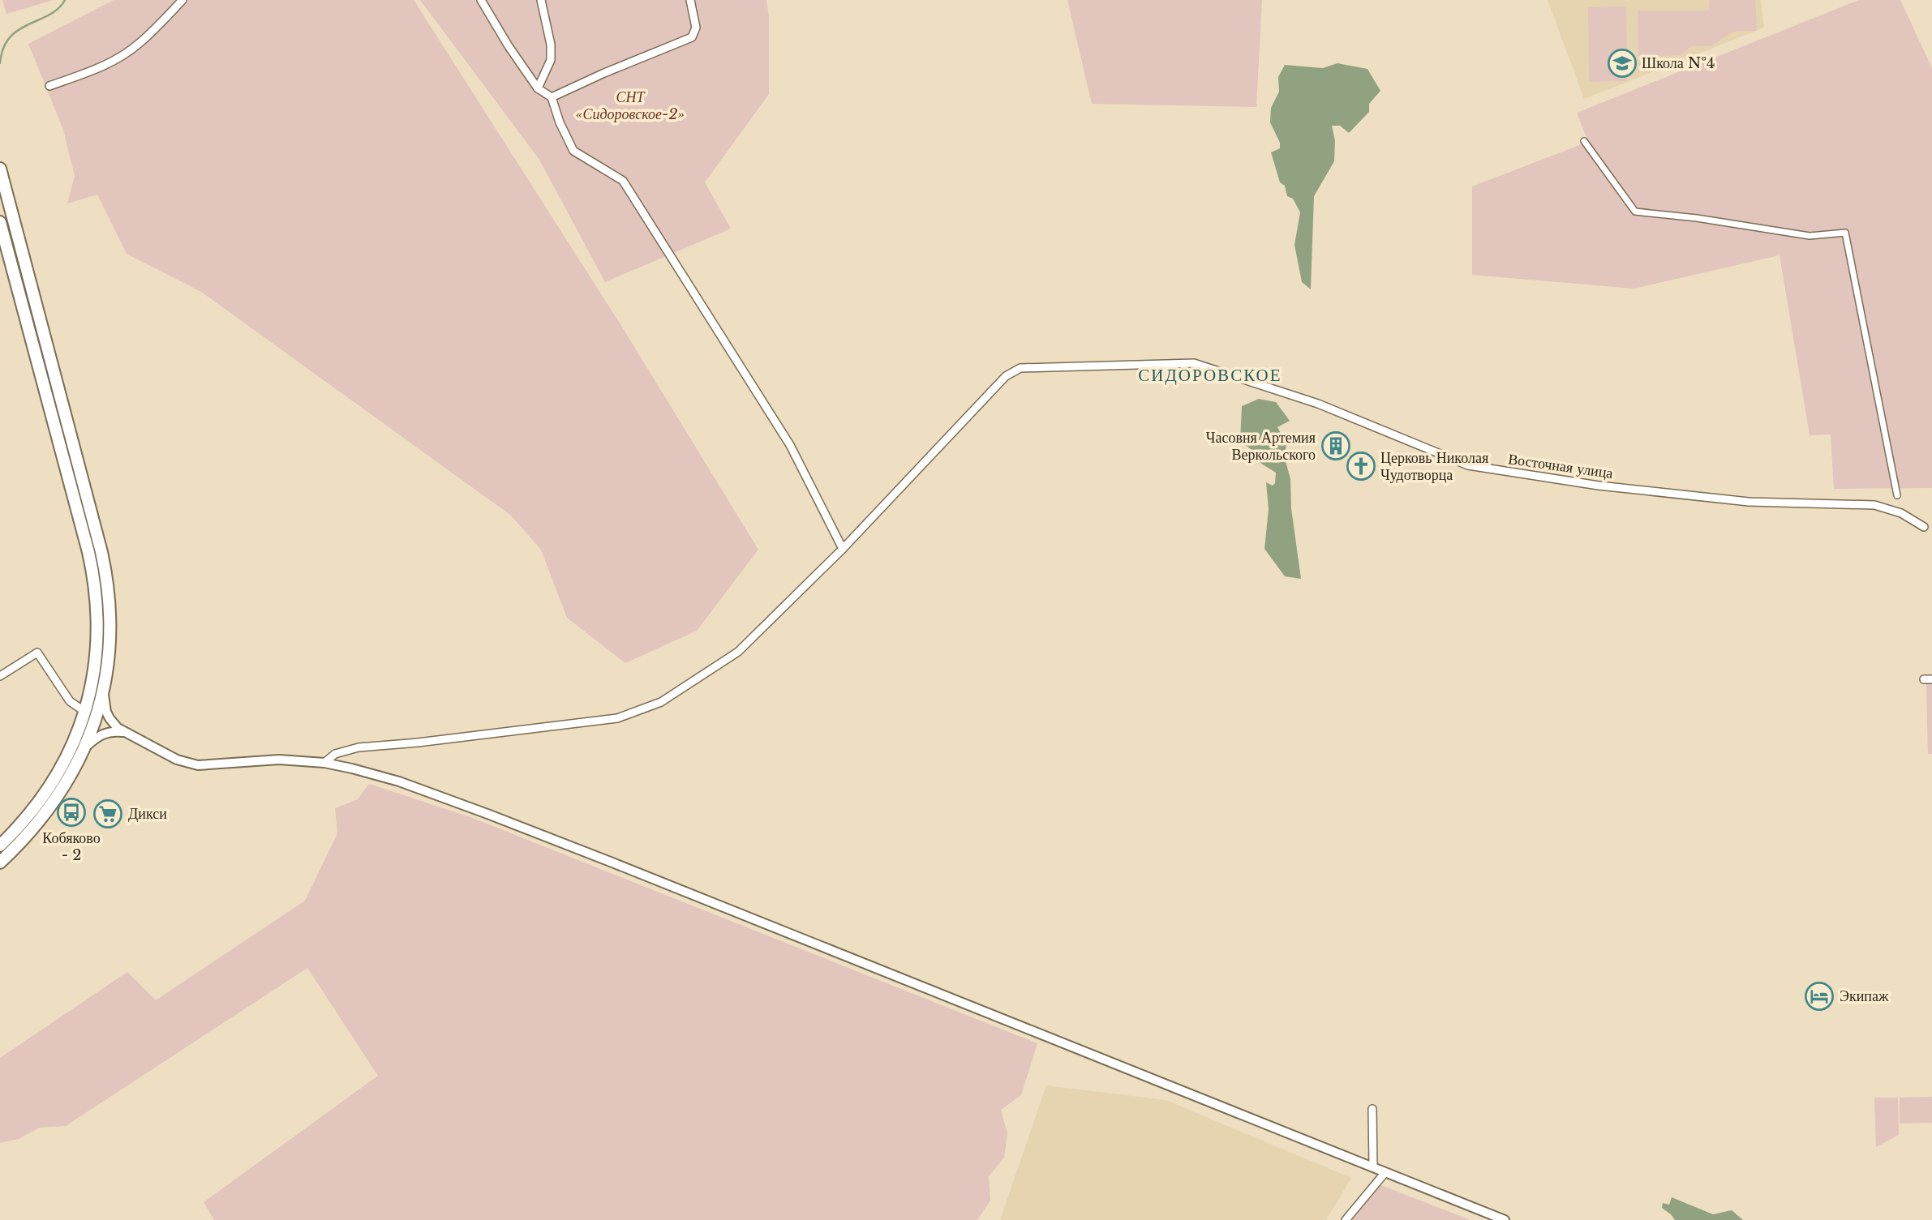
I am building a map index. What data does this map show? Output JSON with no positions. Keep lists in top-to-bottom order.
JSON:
{
  "streets": {
    "street": ["Восточная улица"]
  },
  "districts": ["СИДОРОВСКОЕ"],
  "parks": ["СНТ «Сидоровское-2»"],
  "places": {
    "school or university": ["Школа №4"],
    "building": ["Часовня Артемия Веркольского"],
    "church": ["Церковь Николая Чудотворца"],
    "bus stop": ["Кобяково - 2"],
    "supermarket": ["Дикси"],
    "hotel": ["Экипаж"]
  }
}
